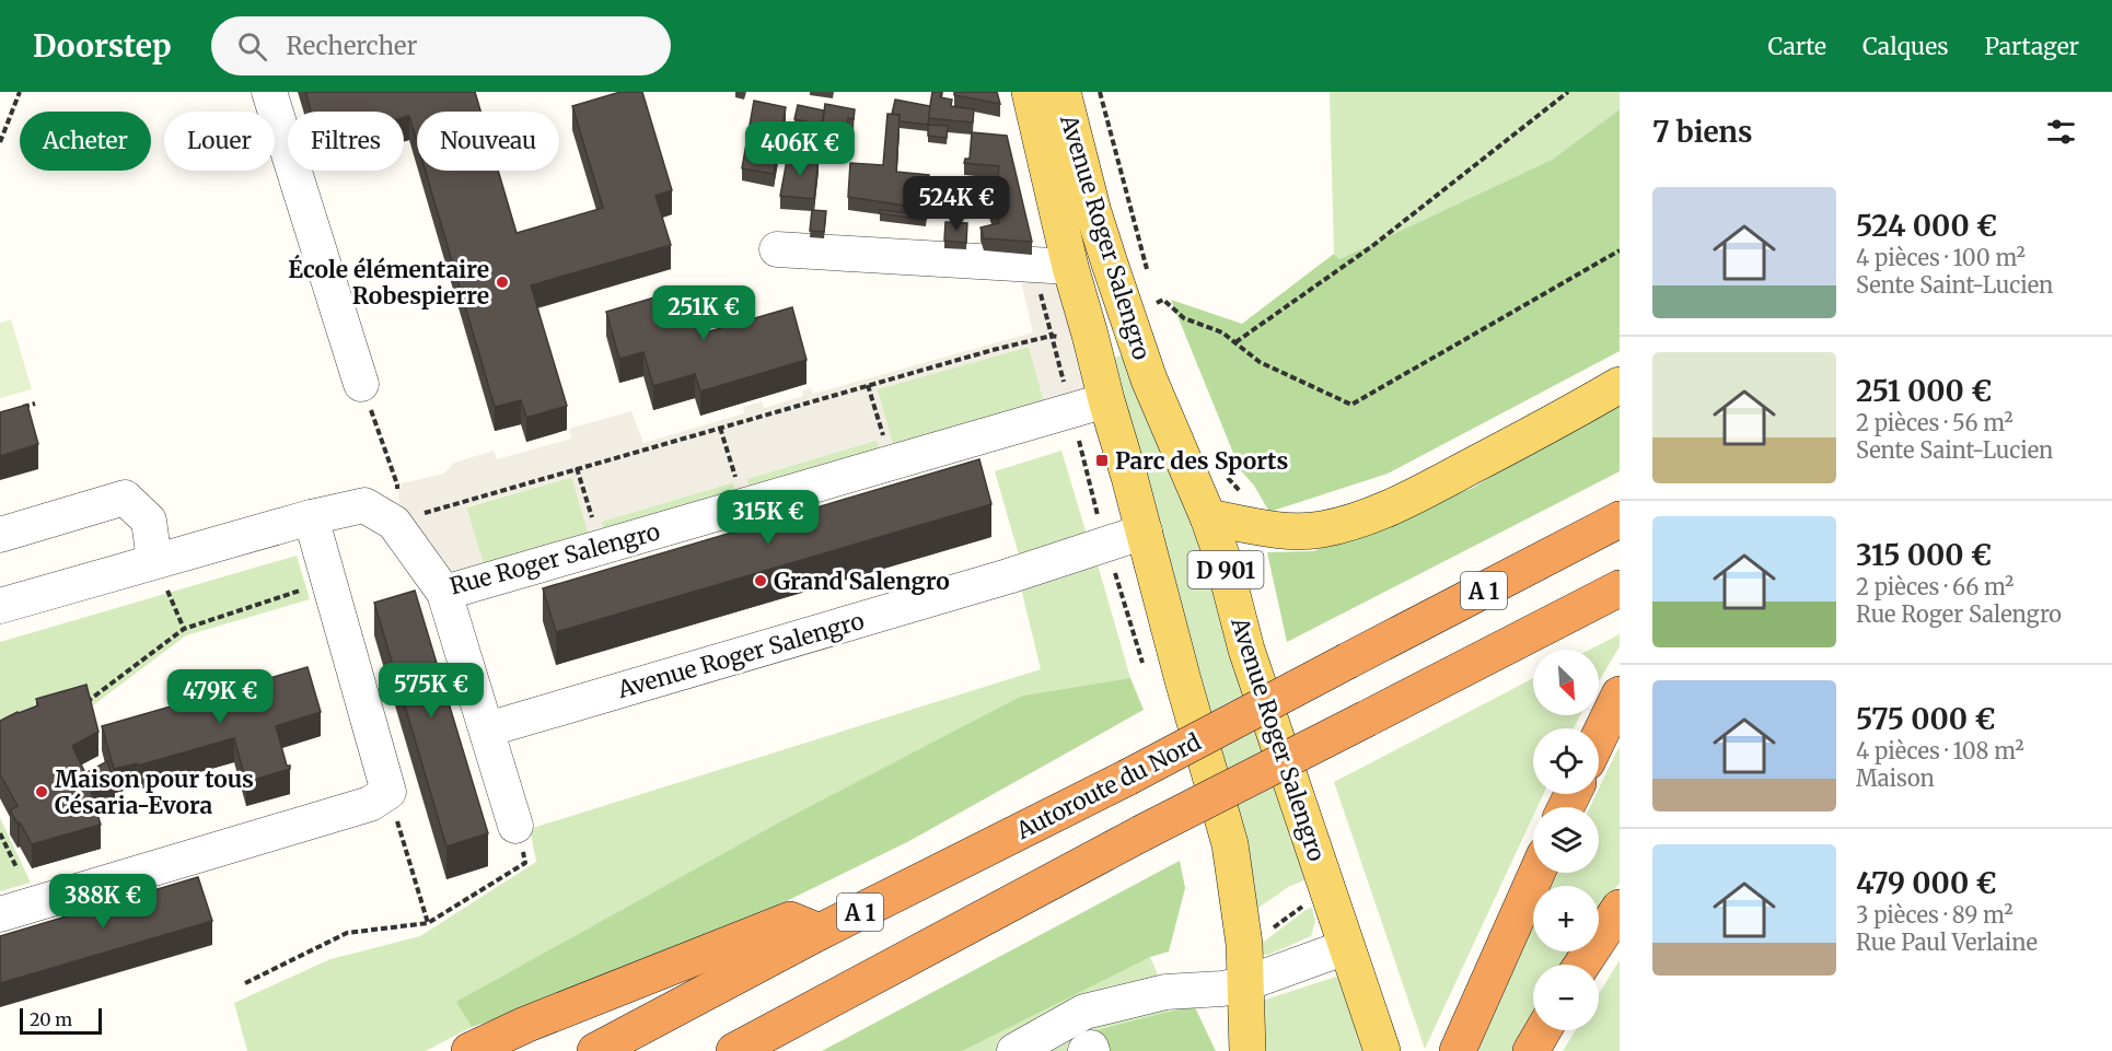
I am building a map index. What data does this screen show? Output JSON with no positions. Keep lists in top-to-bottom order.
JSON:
{
  "streets": {
    "highway": ["A 1", "Autoroute du Nord"],
    "main road": ["Avenue Roger Salengro", "D 901"],
    "street": ["Rue Roger Salengro"]
  },
  "crossings": [
    ["Avenue Roger Salengro", "Rue Roger Salengro"]
  ],
  "places": {
    "other": ["École élémentaire Robespierre", "Grand Salengro", "Maison pour tous Césaria-Evora"],
    "transit": ["Parc des Sports"]
  },
  "scale_bar": "20 m",
  "north": "bottom right",
  "page": {
    "header": "Doorstep",
    "search": "Rechercher",
    "nav": ["Carte", "Calques", "Partager"],
    "heading": "7 biens",
    "chip": [
      "Acheter",
      "Louer",
      "Filtres",
      "Nouveau"
    ],
    "price": [
      "406K €",
      "524K €",
      "251K €",
      "315K €",
      "575K €",
      "479K €",
      "388K €"
    ],
    "list": [
      {
        "name": "524 000 €",
        "note": "4 pièces · 100 m² · Sente Saint-Lucien"
      },
      {
        "name": "251 000 €",
        "note": "2 pièces · 56 m² · Sente Saint-Lucien"
      },
      {
        "name": "315 000 €",
        "note": "2 pièces · 66 m² · Rue Roger Salengro"
      },
      {
        "name": "575 000 €",
        "note": "4 pièces · 108 m² · Maison"
      },
      {
        "name": "479 000 €",
        "note": "3 pièces · 89 m² · Rue Paul Verlaine"
      }
    ],
    "map_buttons": ["+", "−"],
    "scale": "20 m"
  }
}
